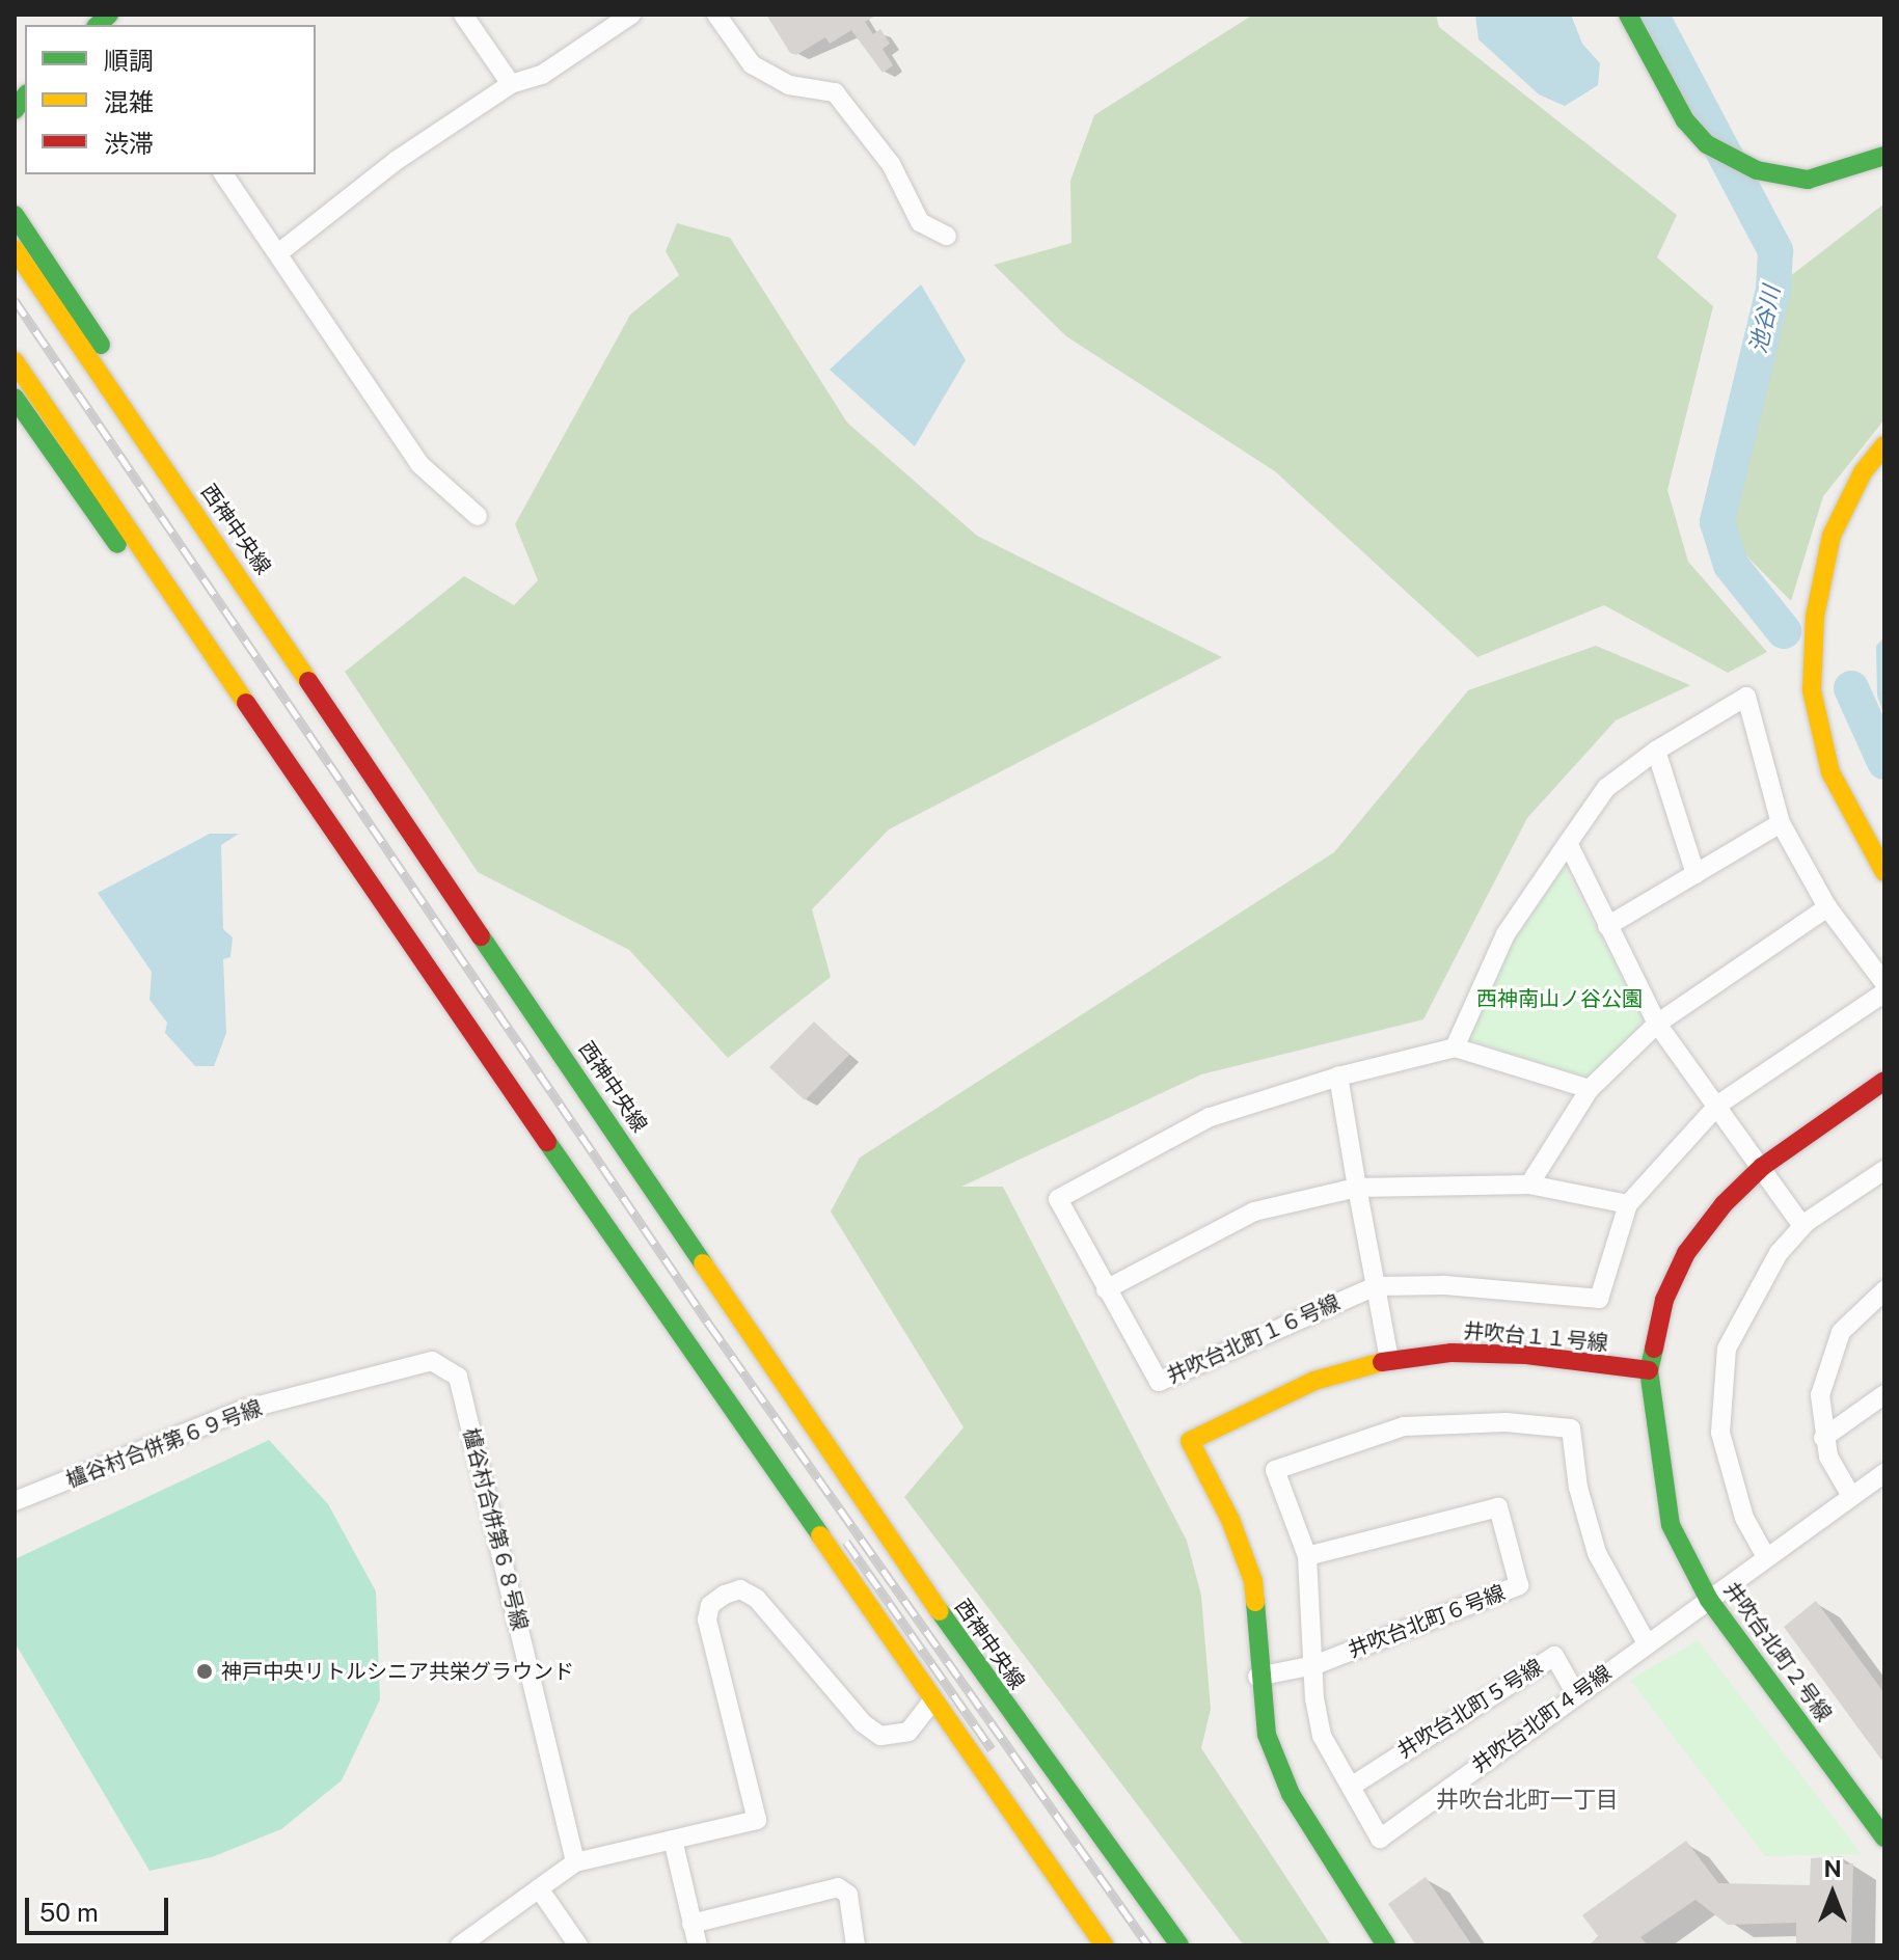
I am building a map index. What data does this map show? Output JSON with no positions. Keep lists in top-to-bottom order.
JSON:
{
  "streets": {
    "street": [
      "西神中央線",
      "井吹台１１号線",
      "井吹台北町１６号線",
      "櫨谷村合併第６９号線",
      "櫨谷村合併第６８号線",
      "井吹台北町６号線",
      "井吹台北町２号線",
      "井吹台北町５号線",
      "井吹台北町４号線"
    ]
  },
  "crossings": [
    ["井吹台１１号線", "井吹台北町６号線"],
    ["井吹台１１号線", "井吹台北町２号線"],
    ["櫨谷村合併第６９号線", "櫨谷村合併第６８号線"],
    ["井吹台北町６号線", "井吹台北町４号線"],
    ["井吹台北町２号線", "井吹台北町４号線"],
    ["井吹台北町５号線", "井吹台北町４号線"]
  ],
  "districts": ["井吹台北町一丁目"],
  "water": ["池谷川"],
  "parks": ["西神南山ノ谷公園"],
  "places": ["神戸中央リトルシニア共栄グラウンド"],
  "legend": ["順調", "混雑", "渋滞"],
  "scale_bar": "50 m",
  "north": "top"
}
